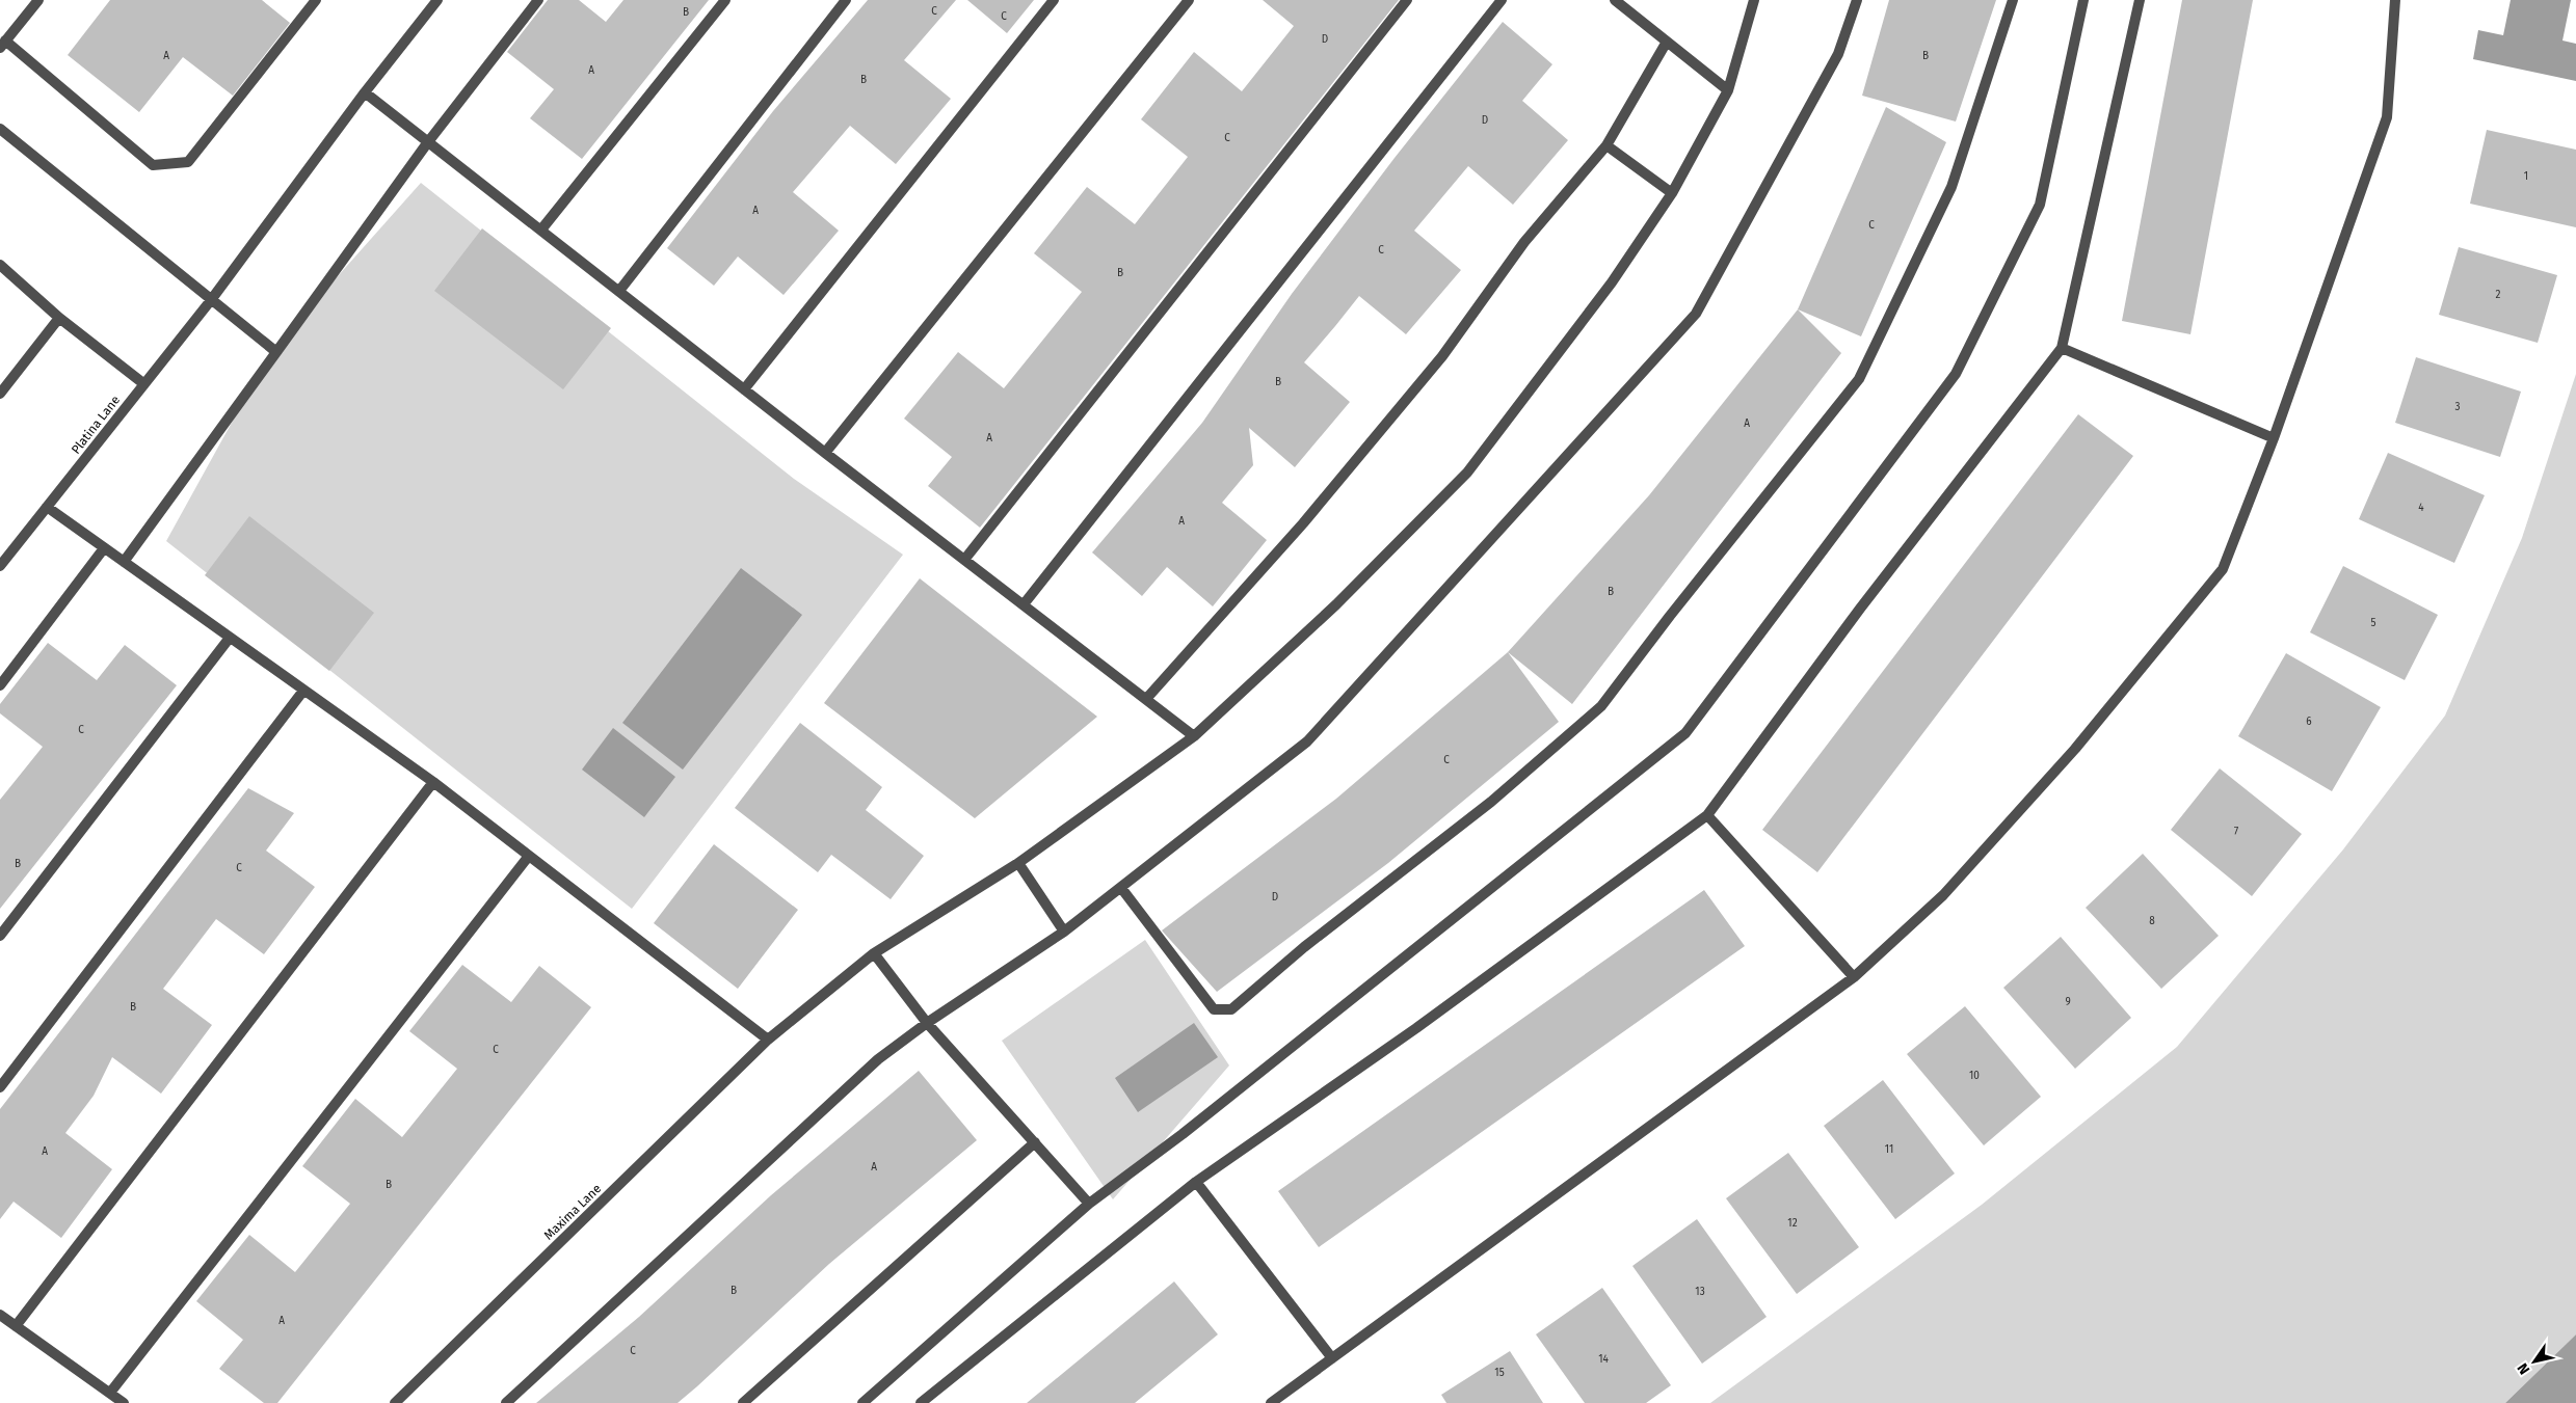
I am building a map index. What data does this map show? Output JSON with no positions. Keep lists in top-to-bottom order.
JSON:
{
  "streets": {
    "street": ["Platina Lane", "Maxima Lane"]
  },
  "house_numbers": [
    "C",
    "B",
    "C",
    "D",
    "A",
    "B",
    "A",
    "B",
    "D",
    "C",
    "1",
    "A",
    "C",
    "C",
    "B",
    "2",
    "B",
    "3",
    "A",
    "A",
    "4",
    "A",
    "B",
    "5",
    "6",
    "C",
    "C",
    "7",
    "B",
    "C",
    "D",
    "8",
    "9",
    "B",
    "C",
    "10",
    "11",
    "A",
    "A",
    "B",
    "12",
    "B",
    "13",
    "A",
    "C",
    "14",
    "15"
  ],
  "north": "bottom left"
}
